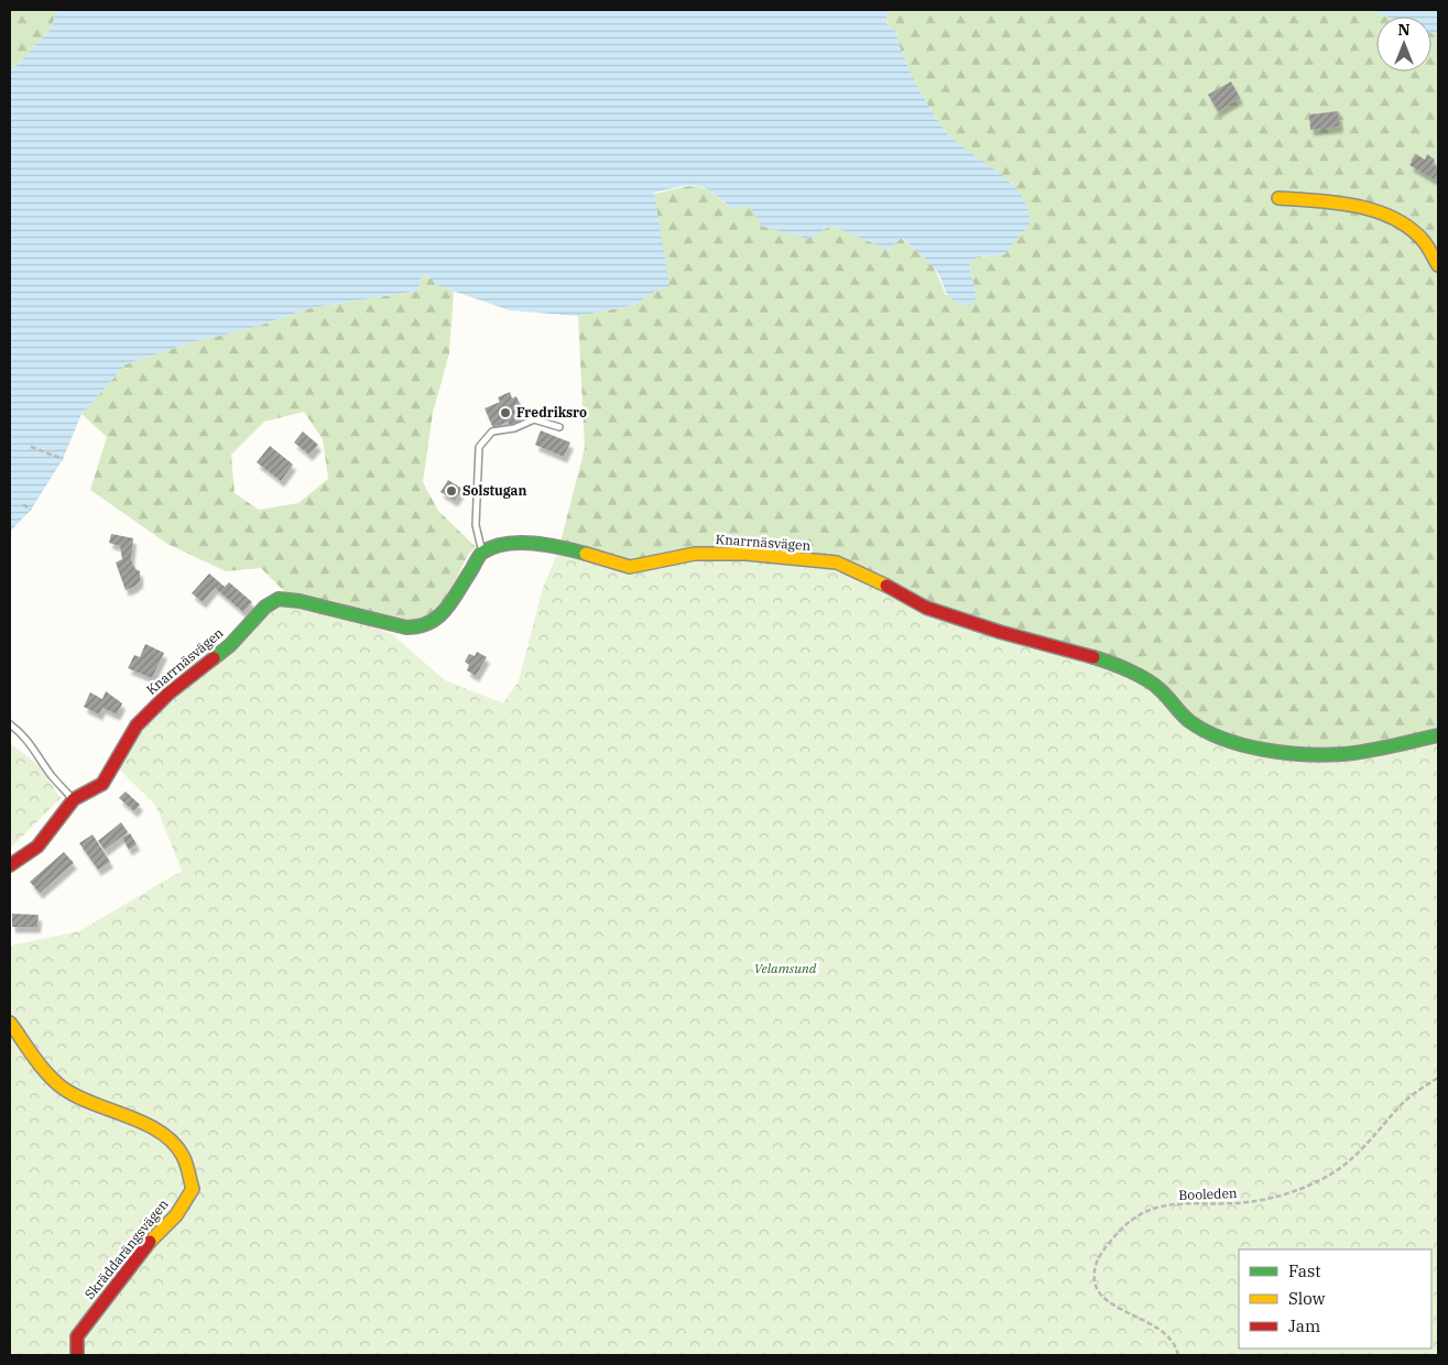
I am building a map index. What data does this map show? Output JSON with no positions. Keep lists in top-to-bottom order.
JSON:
{
  "streets": {
    "street": ["Knarrnäsvägen", "Skräddarängsvägen"],
    "path": ["Booleden"]
  },
  "parks": ["Velamsund"],
  "places": ["Fredriksro", "Solstugan"],
  "legend": ["Fast", "Slow", "Jam"],
  "north": "top"
}
